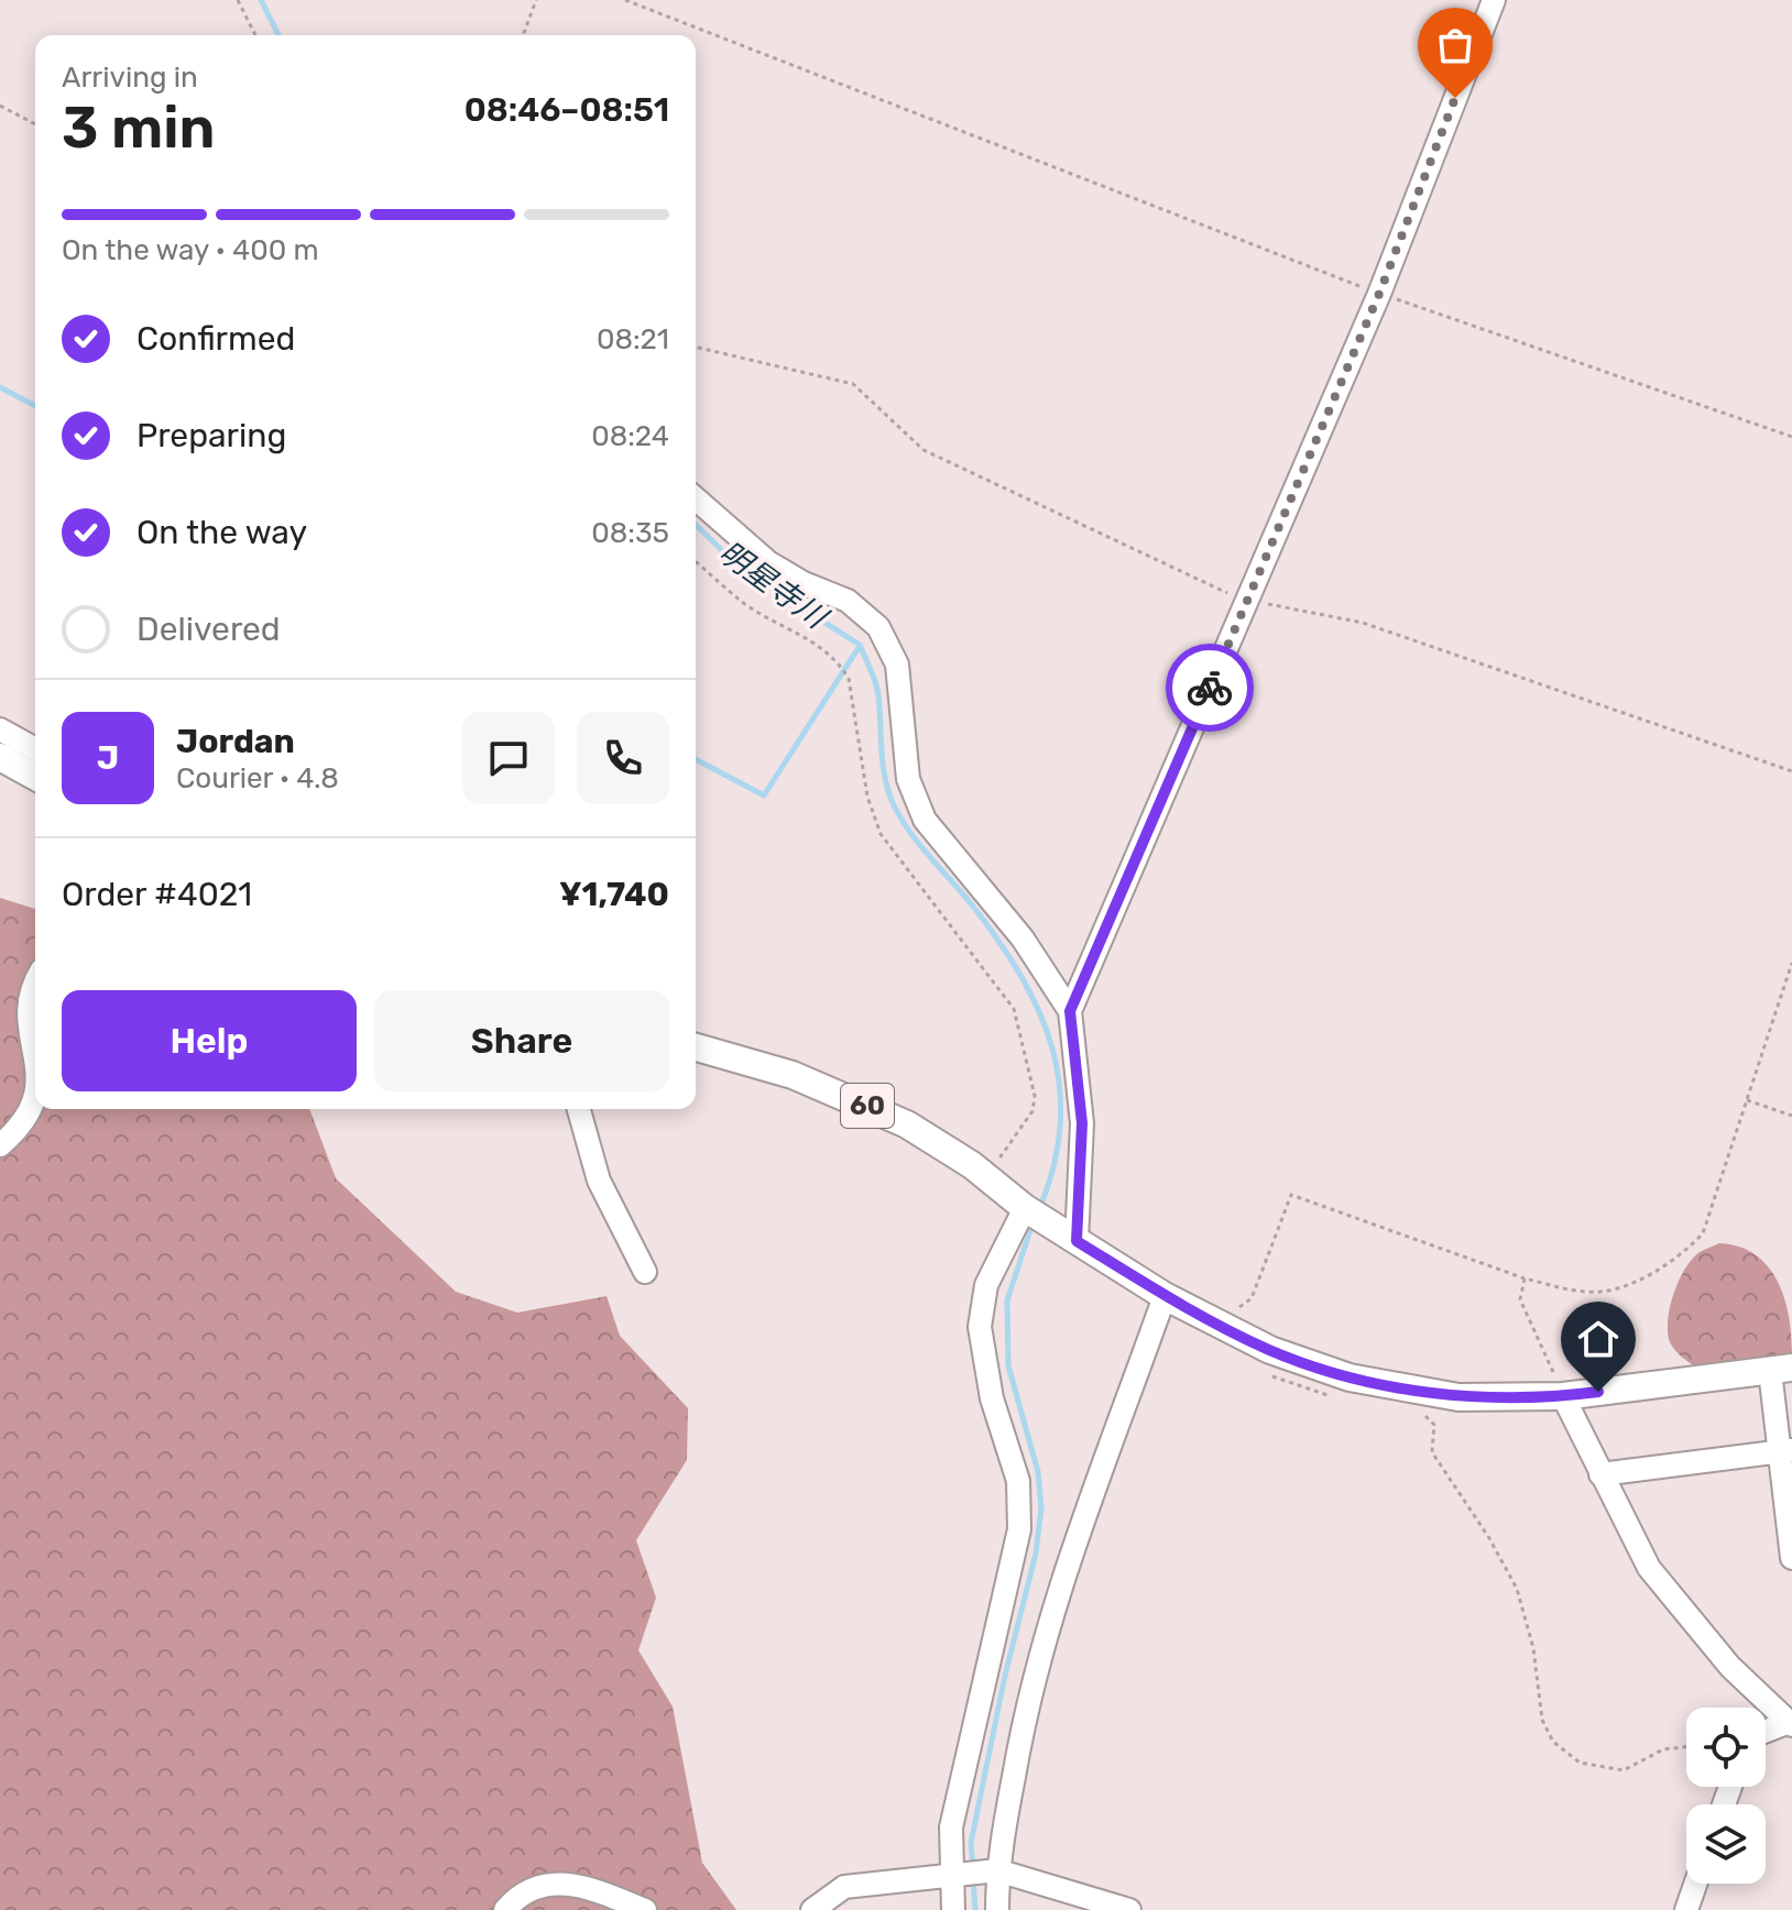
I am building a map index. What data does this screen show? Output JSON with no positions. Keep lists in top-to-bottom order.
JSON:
{
  "streets": {
    "main road": ["60"]
  },
  "water": ["明星寺川"],
  "page": {
    "heading": ["3 min", "Arriving in", "08:46–08:51"],
    "panel": [
      "Jordan",
      "Courier · 4.8",
      "Order #4021",
      "¥1,740"
    ],
    "bar": "On the way · 400 m",
    "list": [
      ["Confirmed", "08:21"],
      ["Preparing", "08:24"],
      ["On the way", "08:35"],
      "Delivered"
    ],
    "round": "J",
    "buttons": ["Help", "Share"]
  }
}
